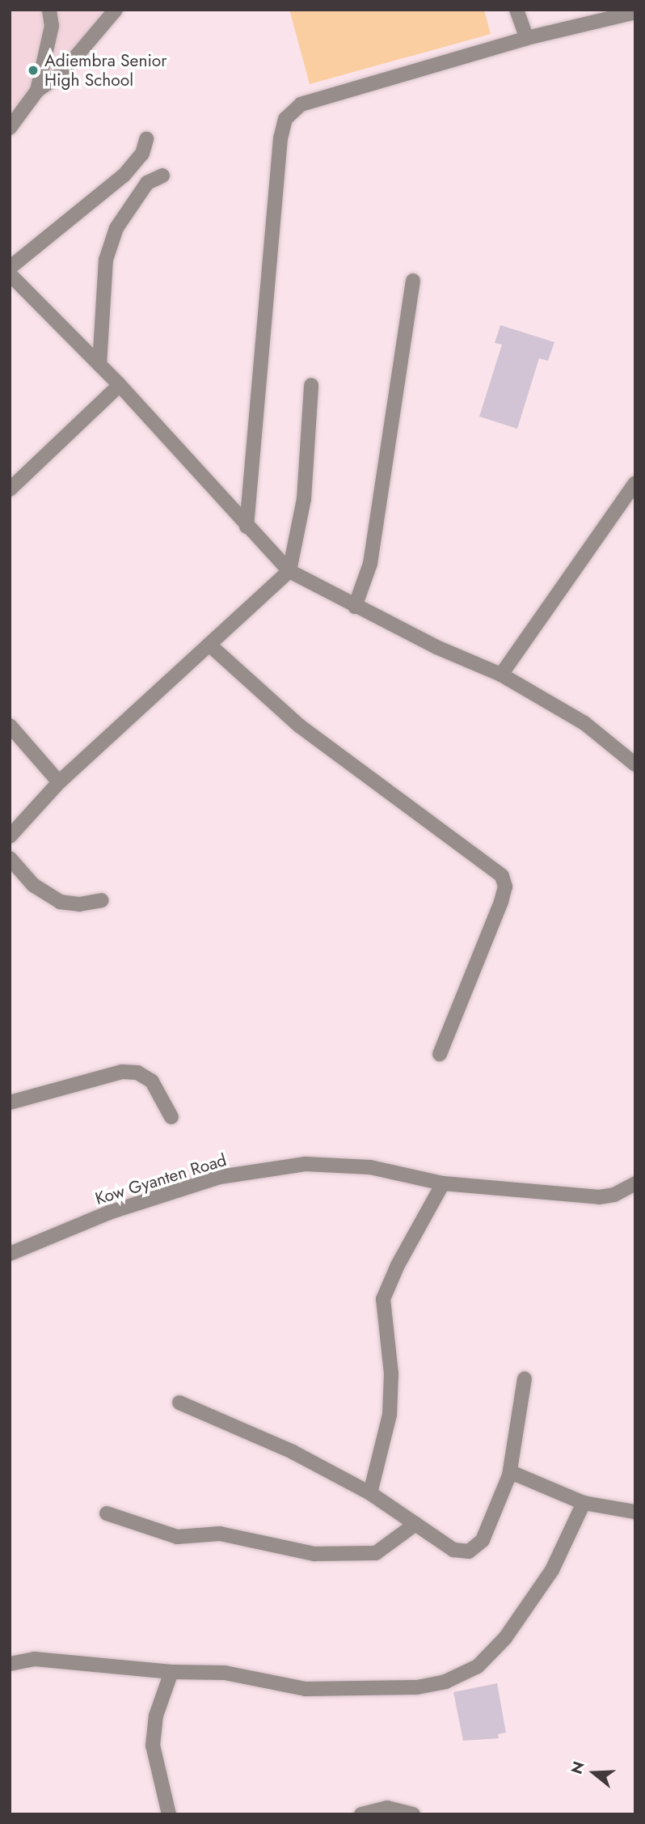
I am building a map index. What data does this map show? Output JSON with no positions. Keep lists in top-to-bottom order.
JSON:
{
  "streets": {
    "street": ["Kow Gyanten Road"]
  },
  "places": ["Adiembra Senior High School"],
  "north": "left"
}
